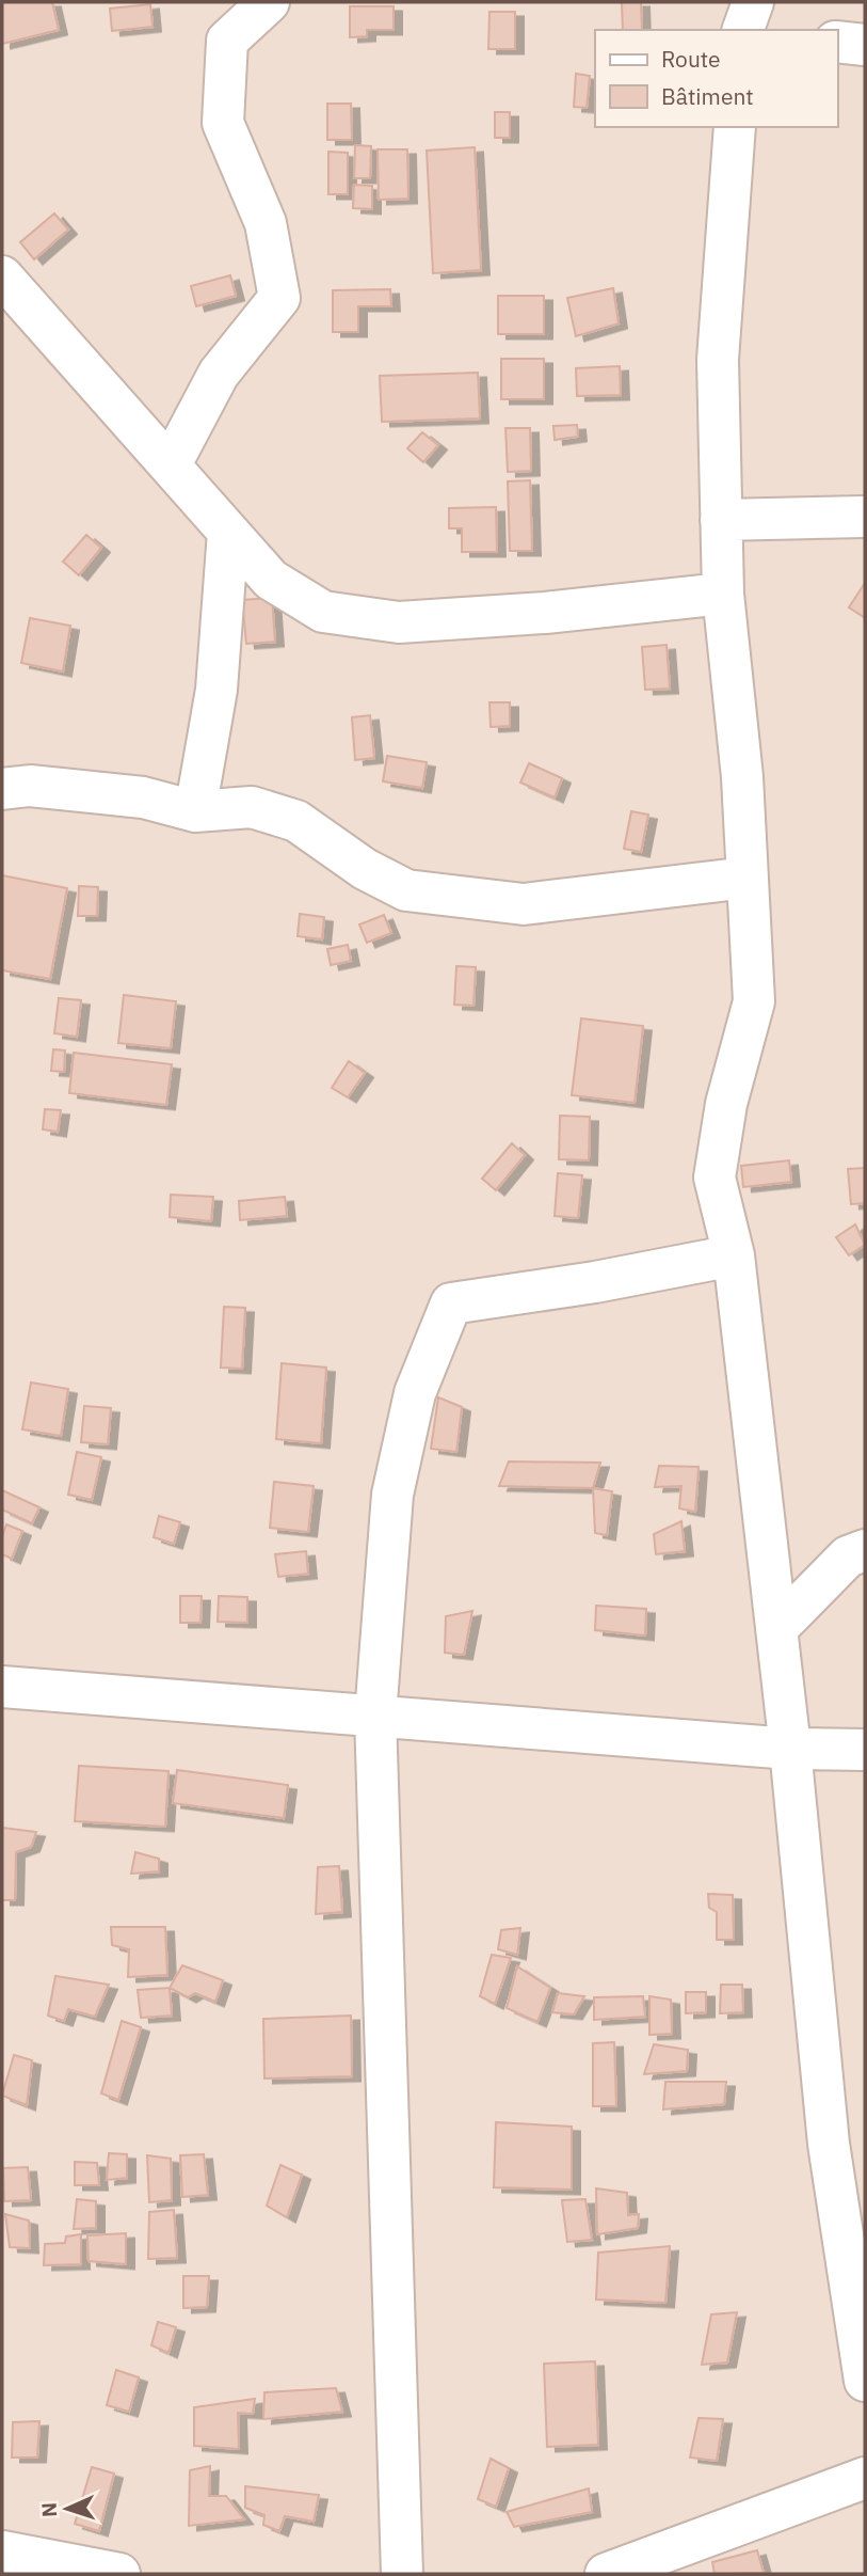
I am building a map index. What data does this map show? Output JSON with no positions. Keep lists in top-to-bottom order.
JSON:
{
  "legend": ["Route", "Bâtiment"],
  "north": "left"
}
